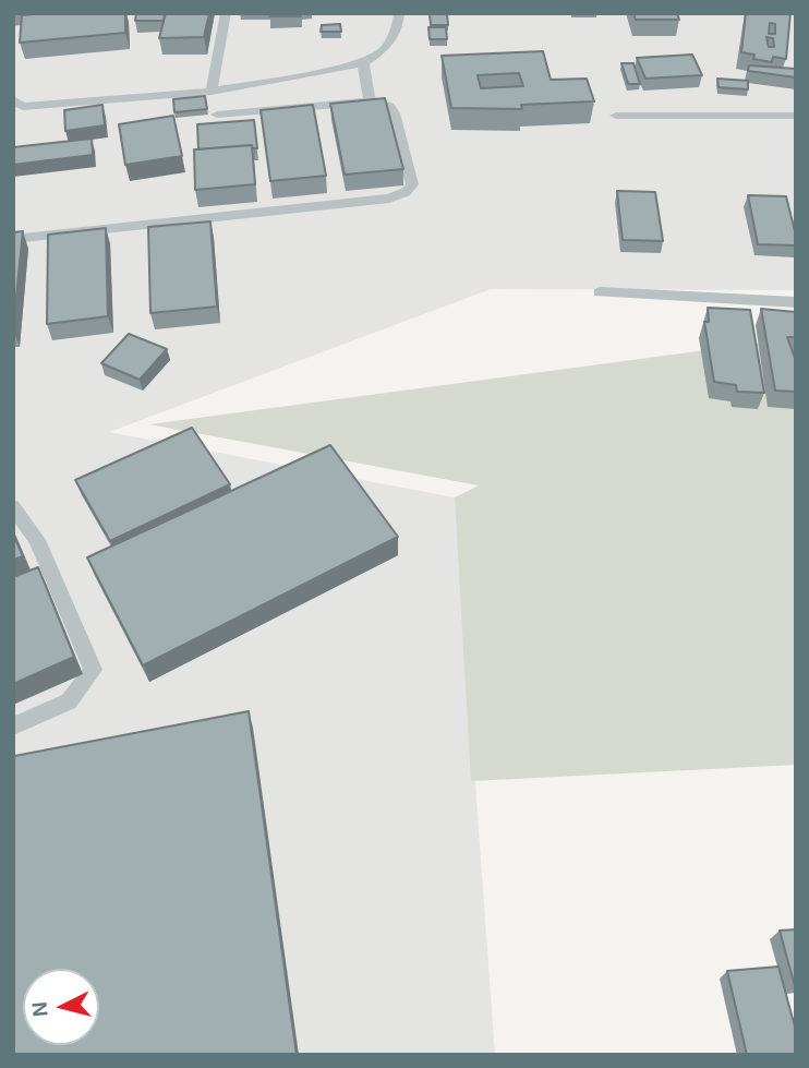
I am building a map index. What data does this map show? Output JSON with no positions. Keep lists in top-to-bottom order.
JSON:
{
  "north": "left"
}
